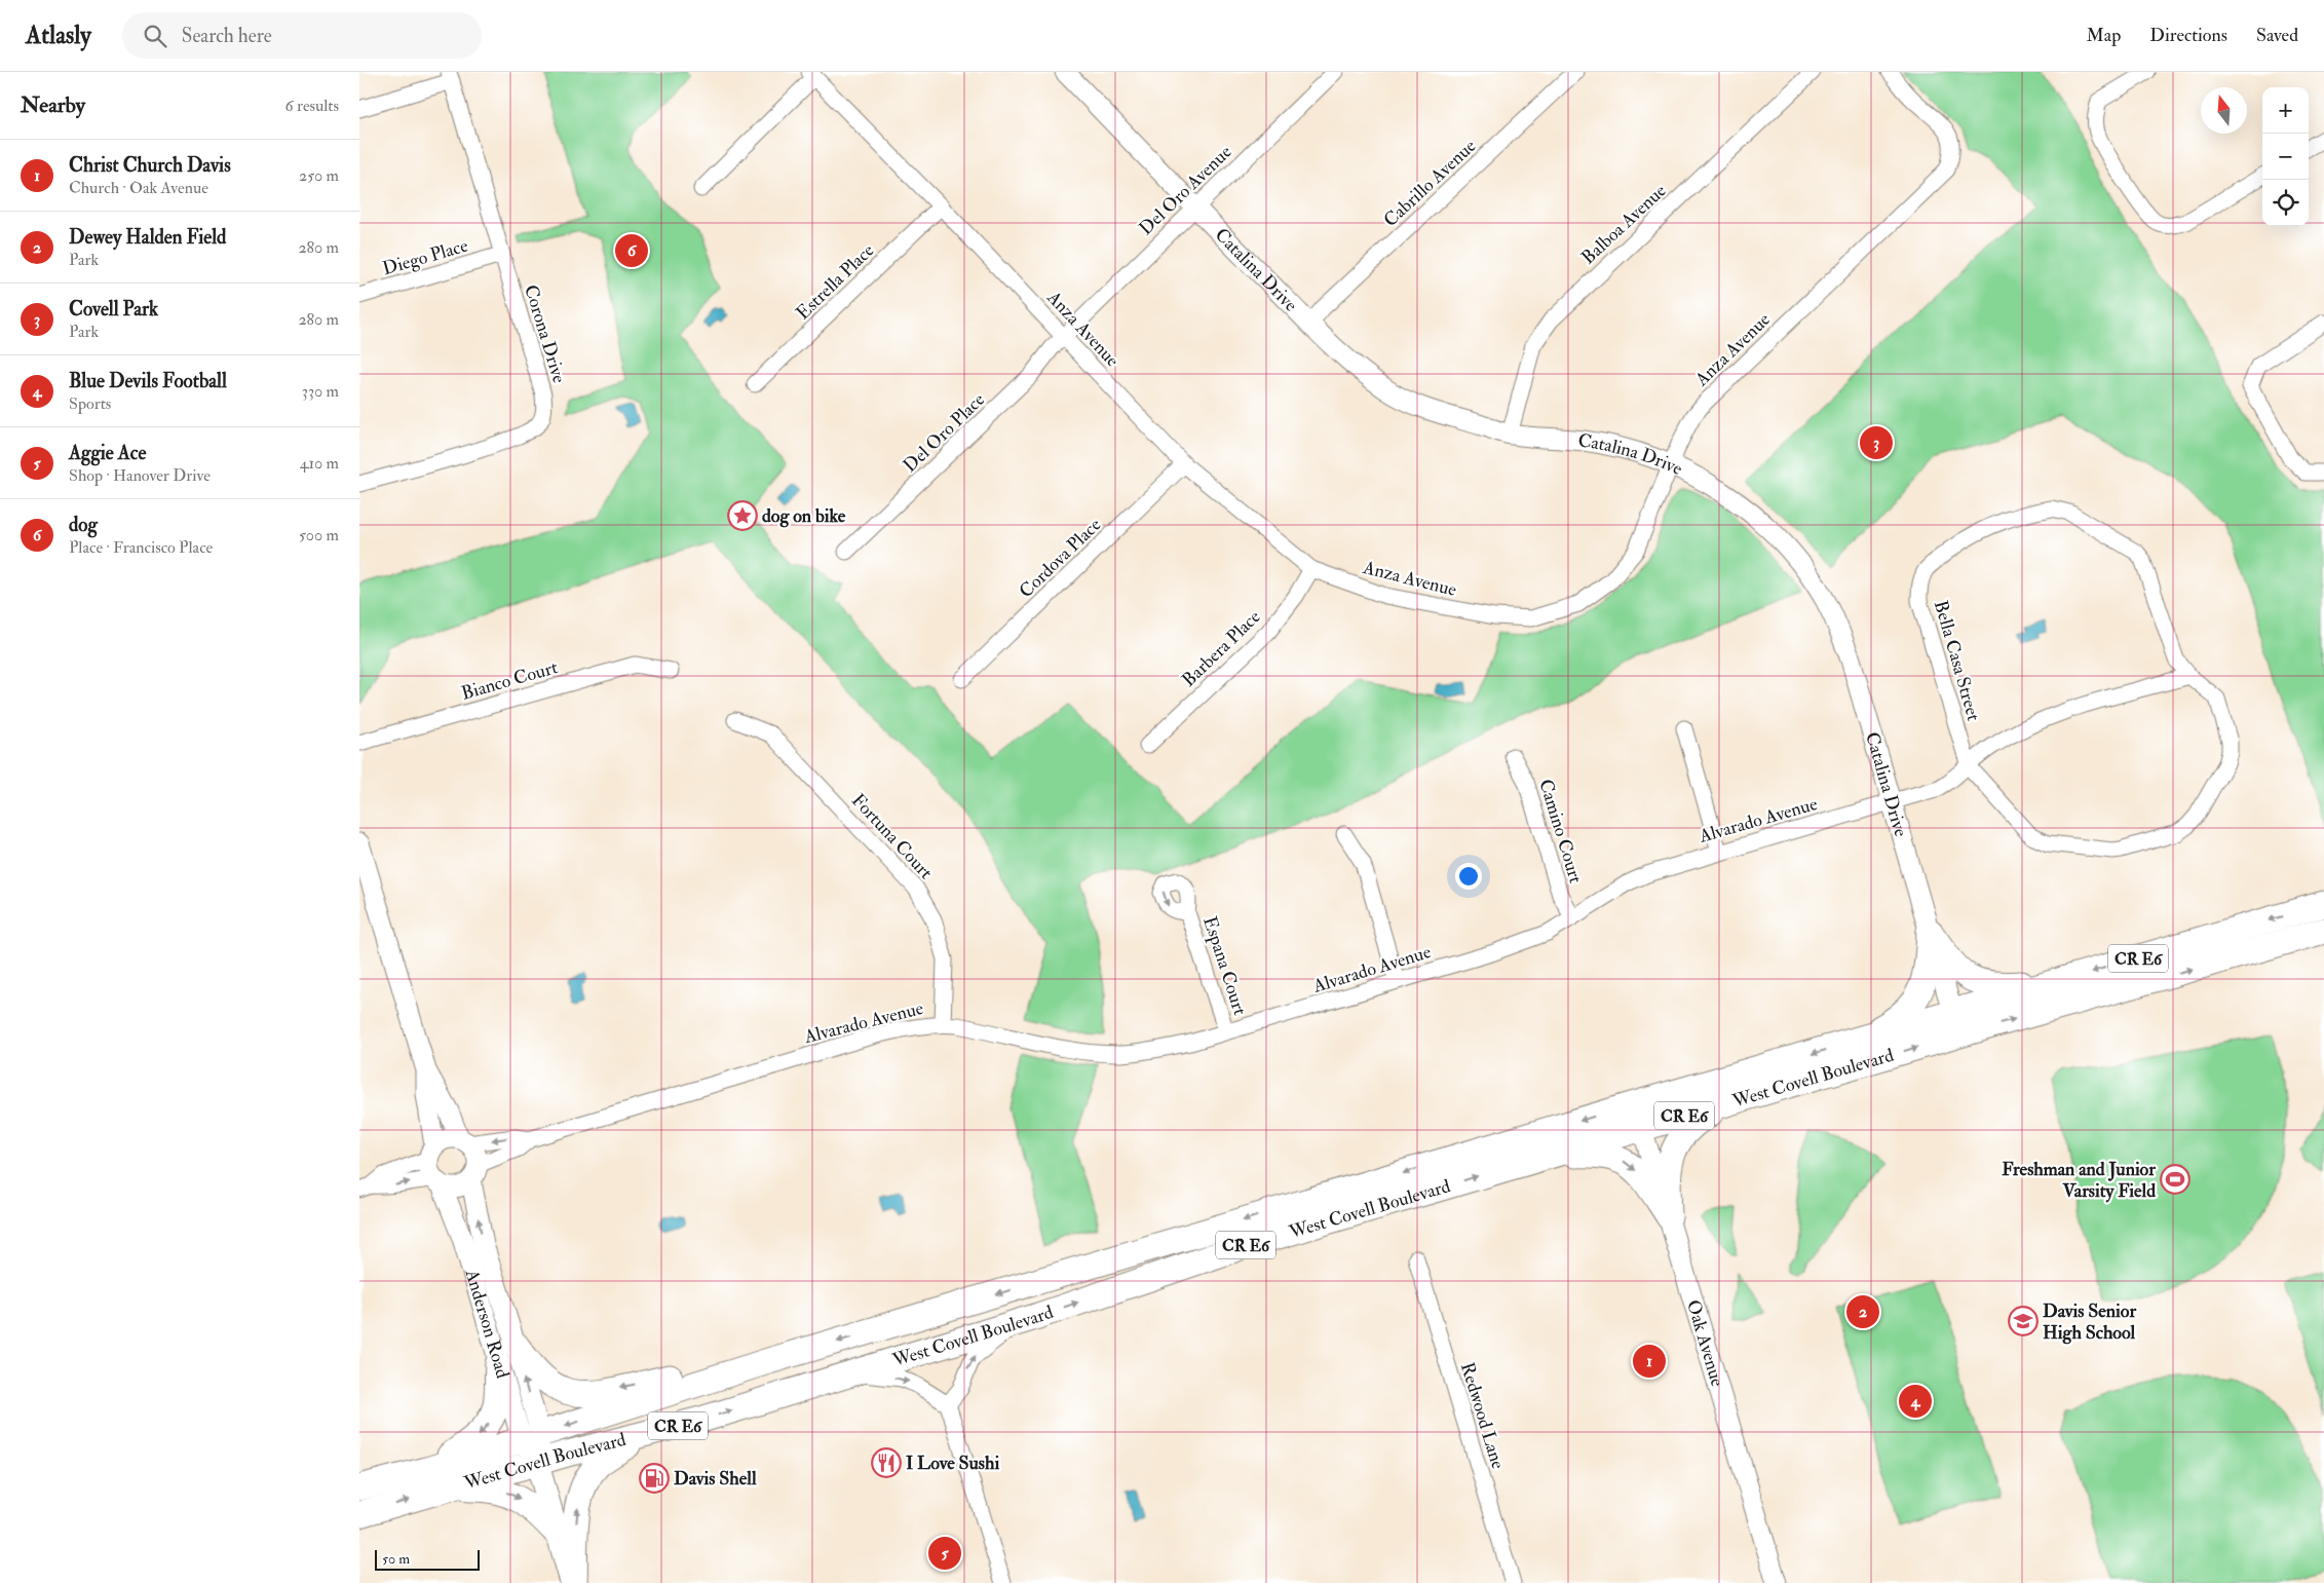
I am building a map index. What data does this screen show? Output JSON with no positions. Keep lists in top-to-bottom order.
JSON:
{
  "streets": {
    "main road": ["CR E6", "West Covell Boulevard", "Anderson Road"],
    "street": [
      "Cabrillo Avenue",
      "Del Oro Avenue",
      "Balboa Avenue",
      "Diego Place",
      "Catalina Drive",
      "Estrella Place",
      "Anza Avenue",
      "Corona Drive",
      "Del Oro Place",
      "Cordova Place",
      "Barbera Place",
      "Bella Casa Street",
      "Bianco Court",
      "Alvarado Avenue",
      "Camino Court",
      "Fortuna Court",
      "Espana Court",
      "Oak Avenue",
      "Redwood Lane"
    ]
  },
  "crossings": [
    ["Cabrillo Avenue", "Catalina Drive"],
    ["Del Oro Avenue", "Catalina Drive"],
    ["Del Oro Avenue", "Anza Avenue"],
    ["Del Oro Avenue", "Del Oro Place"],
    ["Balboa Avenue", "Catalina Drive"],
    ["Diego Place", "Corona Drive"],
    ["Catalina Drive", "Anza Avenue"],
    ["Catalina Drive", "Alvarado Avenue"],
    ["Catalina Drive", "West Covell Boulevard"],
    ["Estrella Place", "Anza Avenue"],
    ["Anza Avenue", "Del Oro Place"],
    ["Anza Avenue", "Cordova Place"],
    ["Anza Avenue", "Barbera Place"],
    ["Bella Casa Street", "Alvarado Avenue"],
    ["Alvarado Avenue", "Camino Court"],
    ["Alvarado Avenue", "Fortuna Court"],
    ["Alvarado Avenue", "Espana Court"],
    ["Alvarado Avenue", "Anderson Road"],
    ["West Covell Boulevard", "Anderson Road"],
    ["West Covell Boulevard", "Oak Avenue"]
  ],
  "places": {
    "place": ["dog on bike"],
    "sports": ["Freshman and Junior Varsity Field"],
    "school or university": ["Davis Senior High School"],
    "restaurant": ["I Love Sushi"],
    "fuel station": ["Davis Shell"]
  },
  "scale_bar": "50 m",
  "north": "top",
  "page": {
    "header": "Atlasly",
    "search": "Search here",
    "nav": ["Map", "Directions", "Saved"],
    "heading": ["Nearby", "6 results"],
    "map_buttons": ["+", "−"],
    "list": [
      {
        "mark": "1",
        "name": "Christ Church Davis",
        "note": "Church · Oak Avenue",
        "value": "250 m"
      },
      {
        "mark": "2",
        "name": "Dewey Halden Field",
        "note": "Park",
        "value": "280 m"
      },
      {
        "mark": "3",
        "name": "Covell Park",
        "note": "Park",
        "value": "280 m"
      },
      {
        "mark": "4",
        "name": "Blue Devils Football",
        "note": "Sports",
        "value": "330 m"
      },
      {
        "mark": "5",
        "name": "Aggie Ace",
        "note": "Shop · Hanover Drive",
        "value": "410 m"
      },
      {
        "mark": "6",
        "name": "dog",
        "note": "Place · Francisco Place",
        "value": "500 m"
      }
    ],
    "pins": [
      "6",
      "3",
      "2",
      "1",
      "4",
      "5"
    ],
    "scale": "50 m"
  }
}
